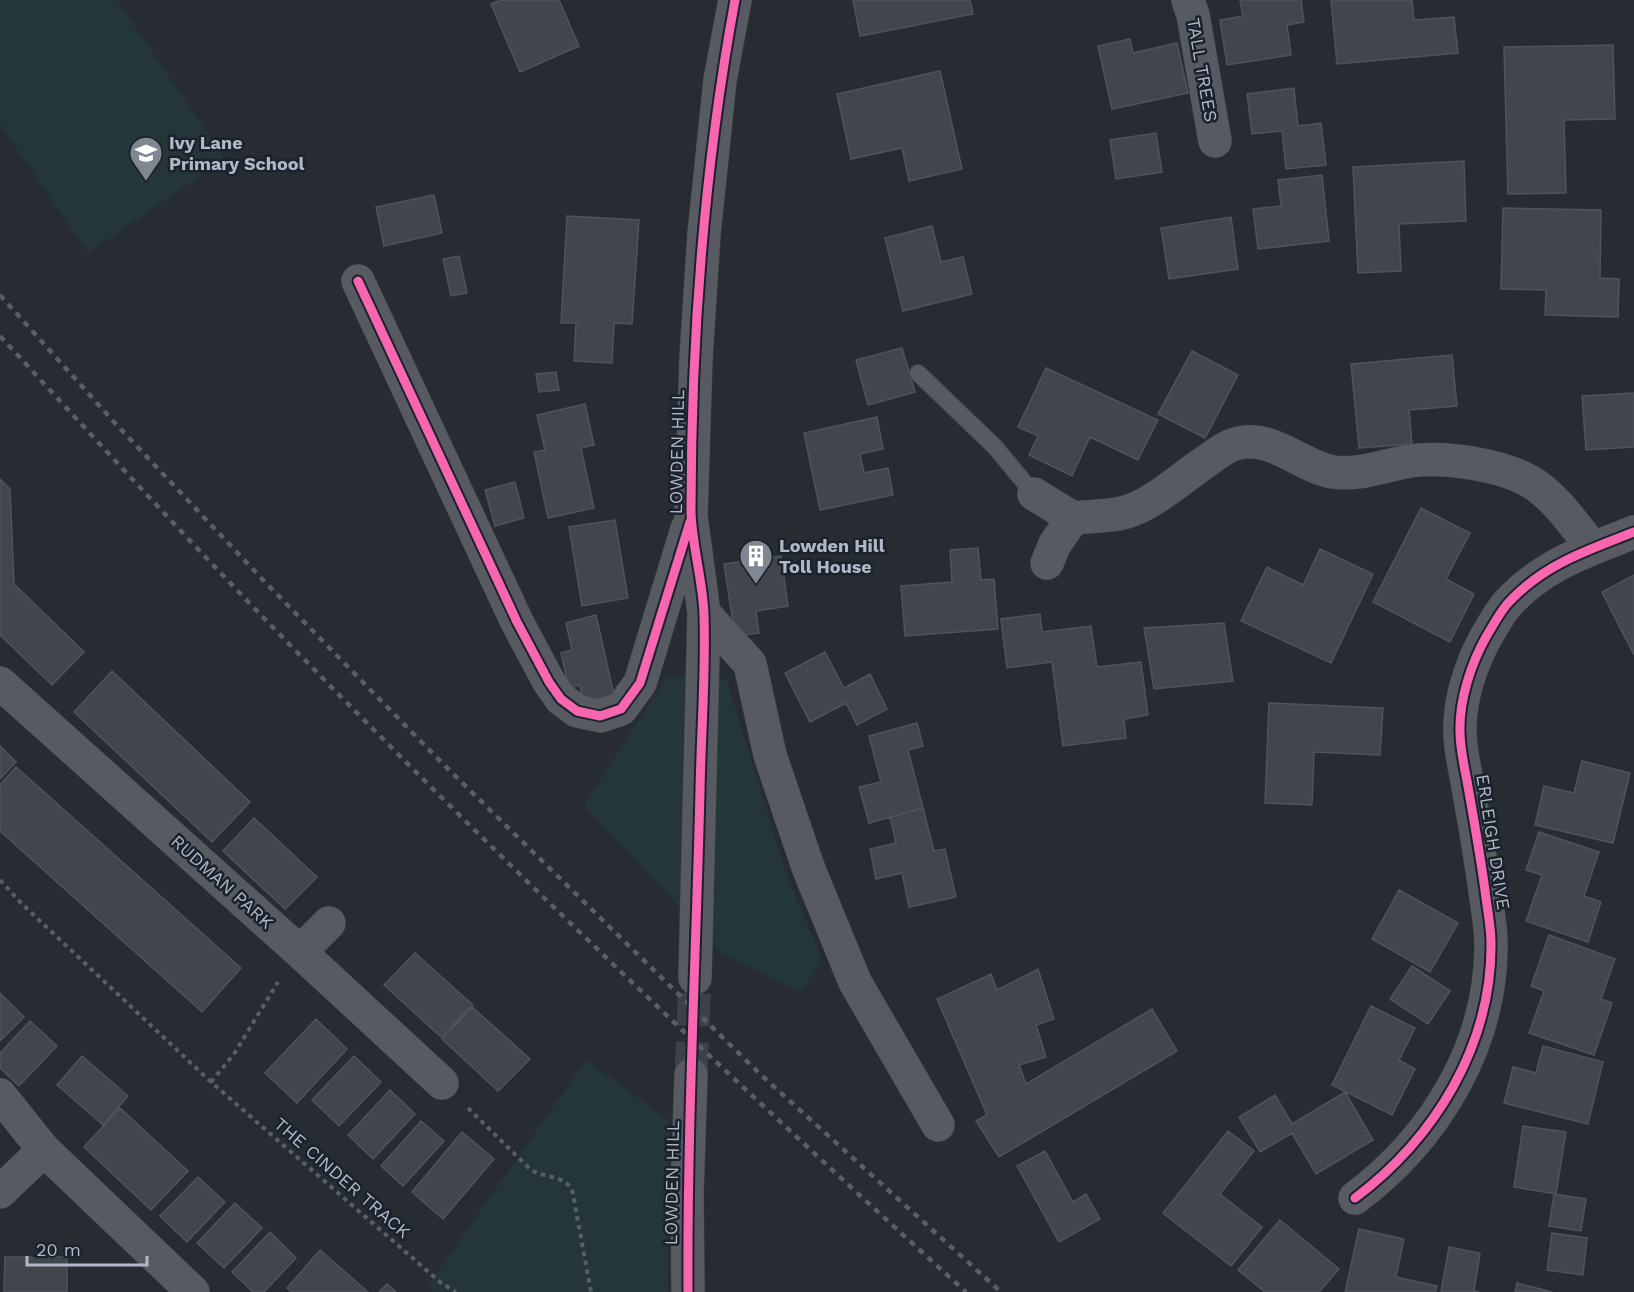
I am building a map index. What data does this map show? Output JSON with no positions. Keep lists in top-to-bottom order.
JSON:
{
  "streets": {
    "street": [
      "TALL TREES",
      "LOWDEN HILL",
      "ERLEIGH DRIVE",
      "RUDMAN PARK"
    ],
    "path": ["THE CINDER TRACK"]
  },
  "places": {
    "school or university": ["Ivy Lane Primary School"],
    "building": ["Lowden Hill Toll House"]
  },
  "scale_bar": "20 m"
}
